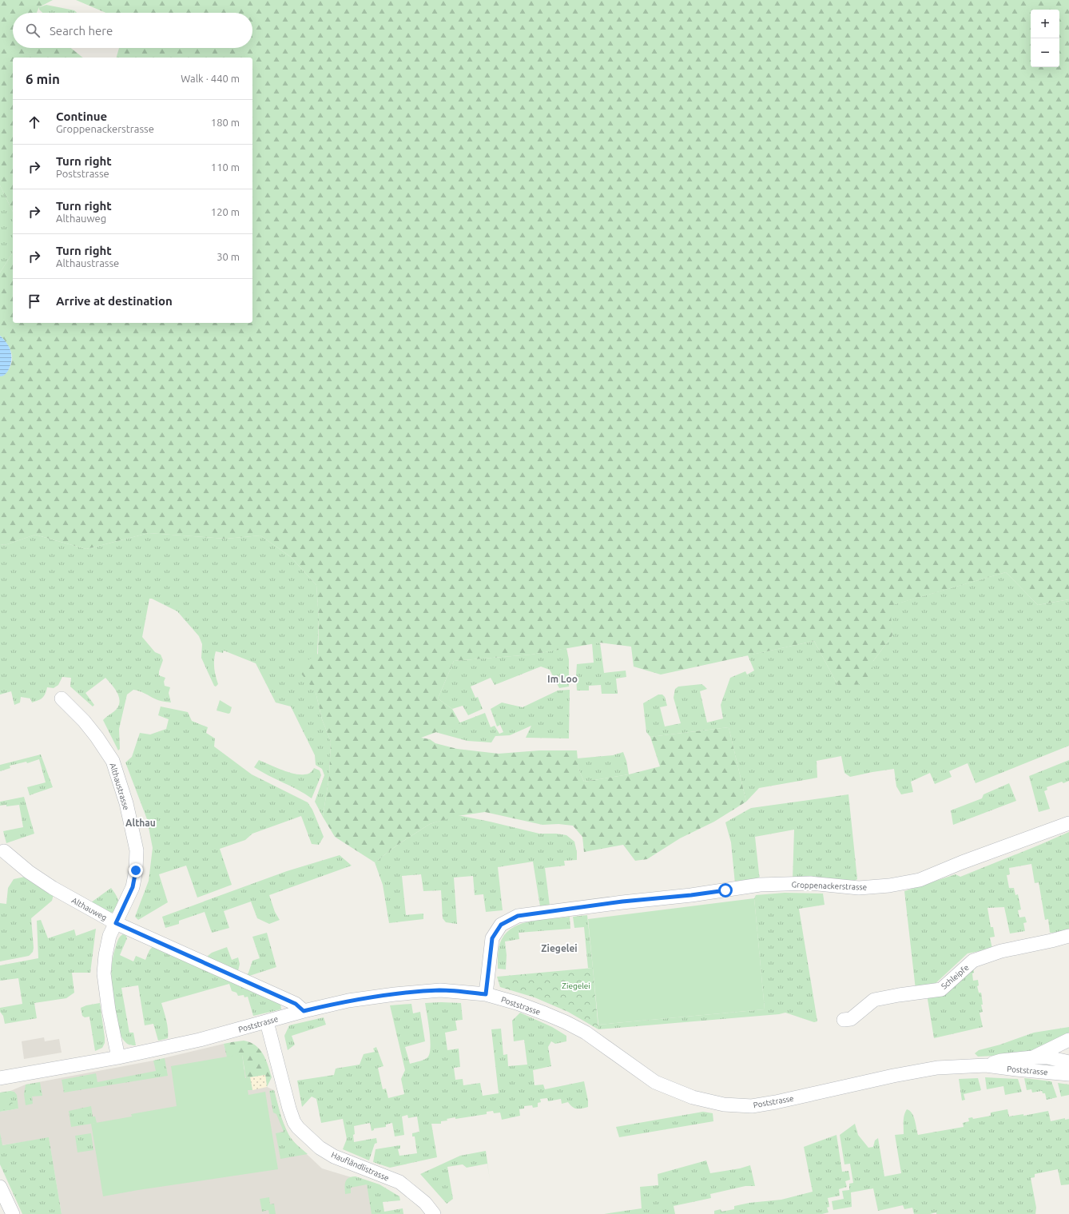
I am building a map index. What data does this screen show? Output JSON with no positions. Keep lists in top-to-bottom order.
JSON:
{
  "streets": {
    "street": [
      "Althaustrasse",
      "Groppenackerstrasse",
      "Althauweg",
      "Schleipfe",
      "Poststrasse",
      "Haufländlistrasse"
    ]
  },
  "crossings": [
    ["Althaustrasse", "Althauweg"],
    ["Althaustrasse", "Poststrasse"],
    ["Groppenackerstrasse", "Poststrasse"],
    ["Althauweg", "Poststrasse"],
    ["Poststrasse", "Haufländlistrasse"]
  ],
  "districts": ["Im Loo", "Althau", "Ziegelei"],
  "parks": ["Ziegelei"],
  "page": {
    "map_buttons": ["+", "−"],
    "search": "Search here",
    "heading": ["6 min", "Walk · 440 m"],
    "list": [
      ["Continue", "Groppenackerstrasse", "180 m"],
      ["Turn right", "Poststrasse", "110 m"],
      ["Turn right", "Althauweg", "120 m"],
      ["Turn right", "Althaustrasse", "30 m"],
      "Arrive at destination"
    ]
  }
}
